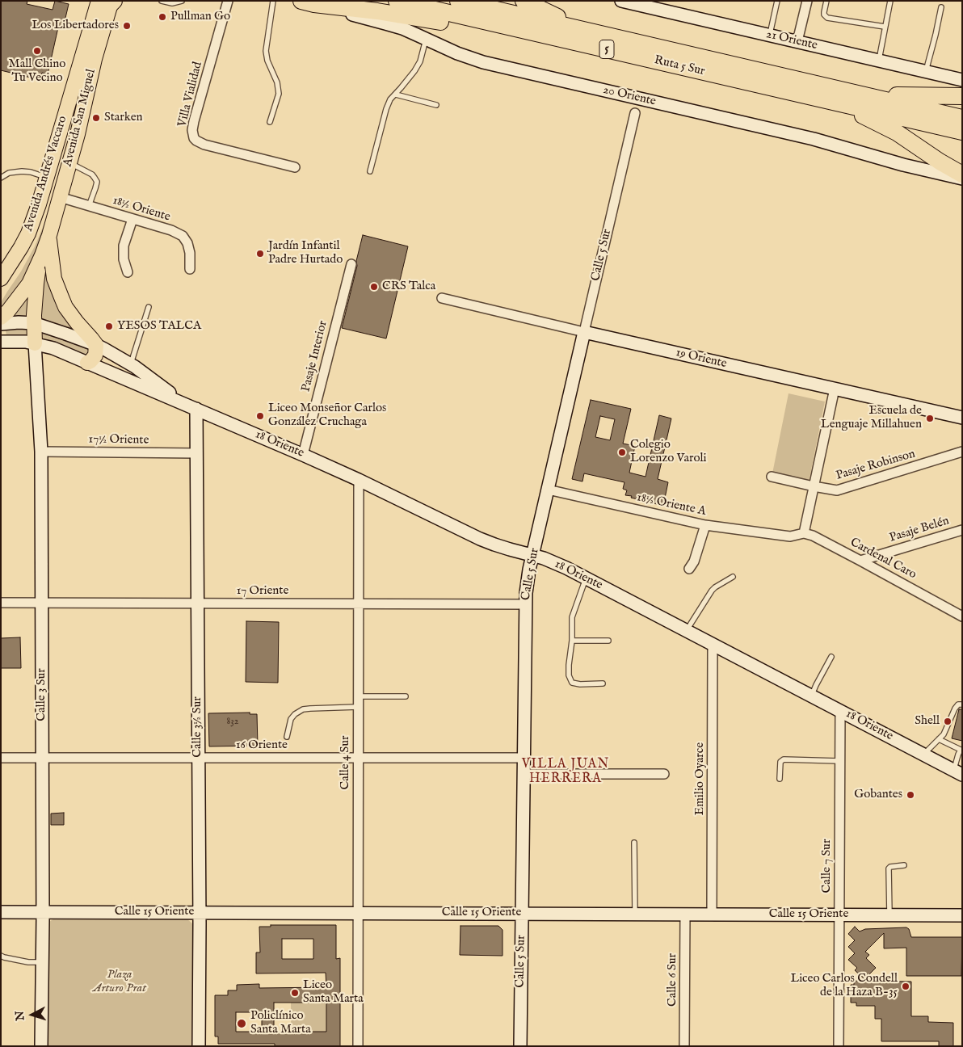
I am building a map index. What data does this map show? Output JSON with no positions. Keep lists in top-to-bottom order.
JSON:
{
  "streets": {
    "highway": ["5", "Ruta 5 Sur"],
    "main road": ["Avenida San Miguel", "Avenida Andrés Vaccaro"],
    "street": [
      "21 Oriente",
      "Villa Vialidad",
      "20 Oriente",
      "18½ Oriente",
      "Calle 5 Sur",
      "Pasaje Interior",
      "19 Oriente",
      "17½ Oriente",
      "18 Oriente",
      "Pasaje Robinson",
      "18½ Oriente A",
      "Pasaje Belén",
      "Cardenal Caro",
      "17 Oriente",
      "Calle 3 Sur",
      "Calle 3½ Sur",
      "16 Oriente",
      "Calle 4 Sur",
      "Emilio Oyarce",
      "Calle 7 Sur",
      "Calle 15 Oriente",
      "Calle 6 Sur"
    ]
  },
  "crossings": [
    ["Avenida San Miguel", "Avenida Andrés Vaccaro"],
    ["Avenida San Miguel", "18½ Oriente"],
    ["Calle 5 Sur", "19 Oriente"],
    ["Calle 5 Sur", "18 Oriente"],
    ["Calle 5 Sur", "18½ Oriente A"],
    ["Calle 5 Sur", "17 Oriente"],
    ["Calle 5 Sur", "16 Oriente"],
    ["Calle 5 Sur", "Calle 15 Oriente"],
    ["Pasaje Interior", "18 Oriente"],
    ["17½ Oriente", "Calle 3 Sur"],
    ["17½ Oriente", "Calle 3½ Sur"],
    ["18 Oriente", "Calle 3 Sur"],
    ["18 Oriente", "Calle 3½ Sur"],
    ["18 Oriente", "Calle 4 Sur"],
    ["18 Oriente", "Emilio Oyarce"],
    ["18 Oriente", "Calle 7 Sur"],
    ["18½ Oriente A", "Cardenal Caro"],
    ["Pasaje Belén", "Cardenal Caro"],
    ["17 Oriente", "Calle 3 Sur"],
    ["17 Oriente", "Calle 3½ Sur"],
    ["17 Oriente", "Calle 4 Sur"],
    ["Calle 3 Sur", "16 Oriente"],
    ["Calle 3 Sur", "Calle 15 Oriente"],
    ["Calle 3½ Sur", "16 Oriente"],
    ["Calle 3½ Sur", "Calle 15 Oriente"],
    ["16 Oriente", "Calle 4 Sur"],
    ["Calle 4 Sur", "Calle 15 Oriente"],
    ["Emilio Oyarce", "Calle 15 Oriente"],
    ["Calle 7 Sur", "Calle 15 Oriente"],
    ["Calle 15 Oriente", "Calle 6 Sur"]
  ],
  "districts": ["VILLA JUAN HERRERA"],
  "parks": ["Plaza Arturo Prat"],
  "places": [
    "Pullman Go",
    "Los Libertadores",
    "Mall Chino Tu Vecino",
    "Starken",
    "Jardín Infantil Padre Hurtado",
    "CRS Talca",
    "YESOS TALCA",
    "Liceo Monseñor Carlos González Cruchaga",
    "Escuela de Lenguaje Millahuen",
    "Colegio Lorenzo Varoli",
    "Shell",
    "Gobantes",
    "Liceo Carlos Condell de la Haza B-35",
    "Liceo Santa Marta",
    "Policlínico Santa Marta"
  ],
  "house_numbers": ["832"],
  "north": "left"
}
